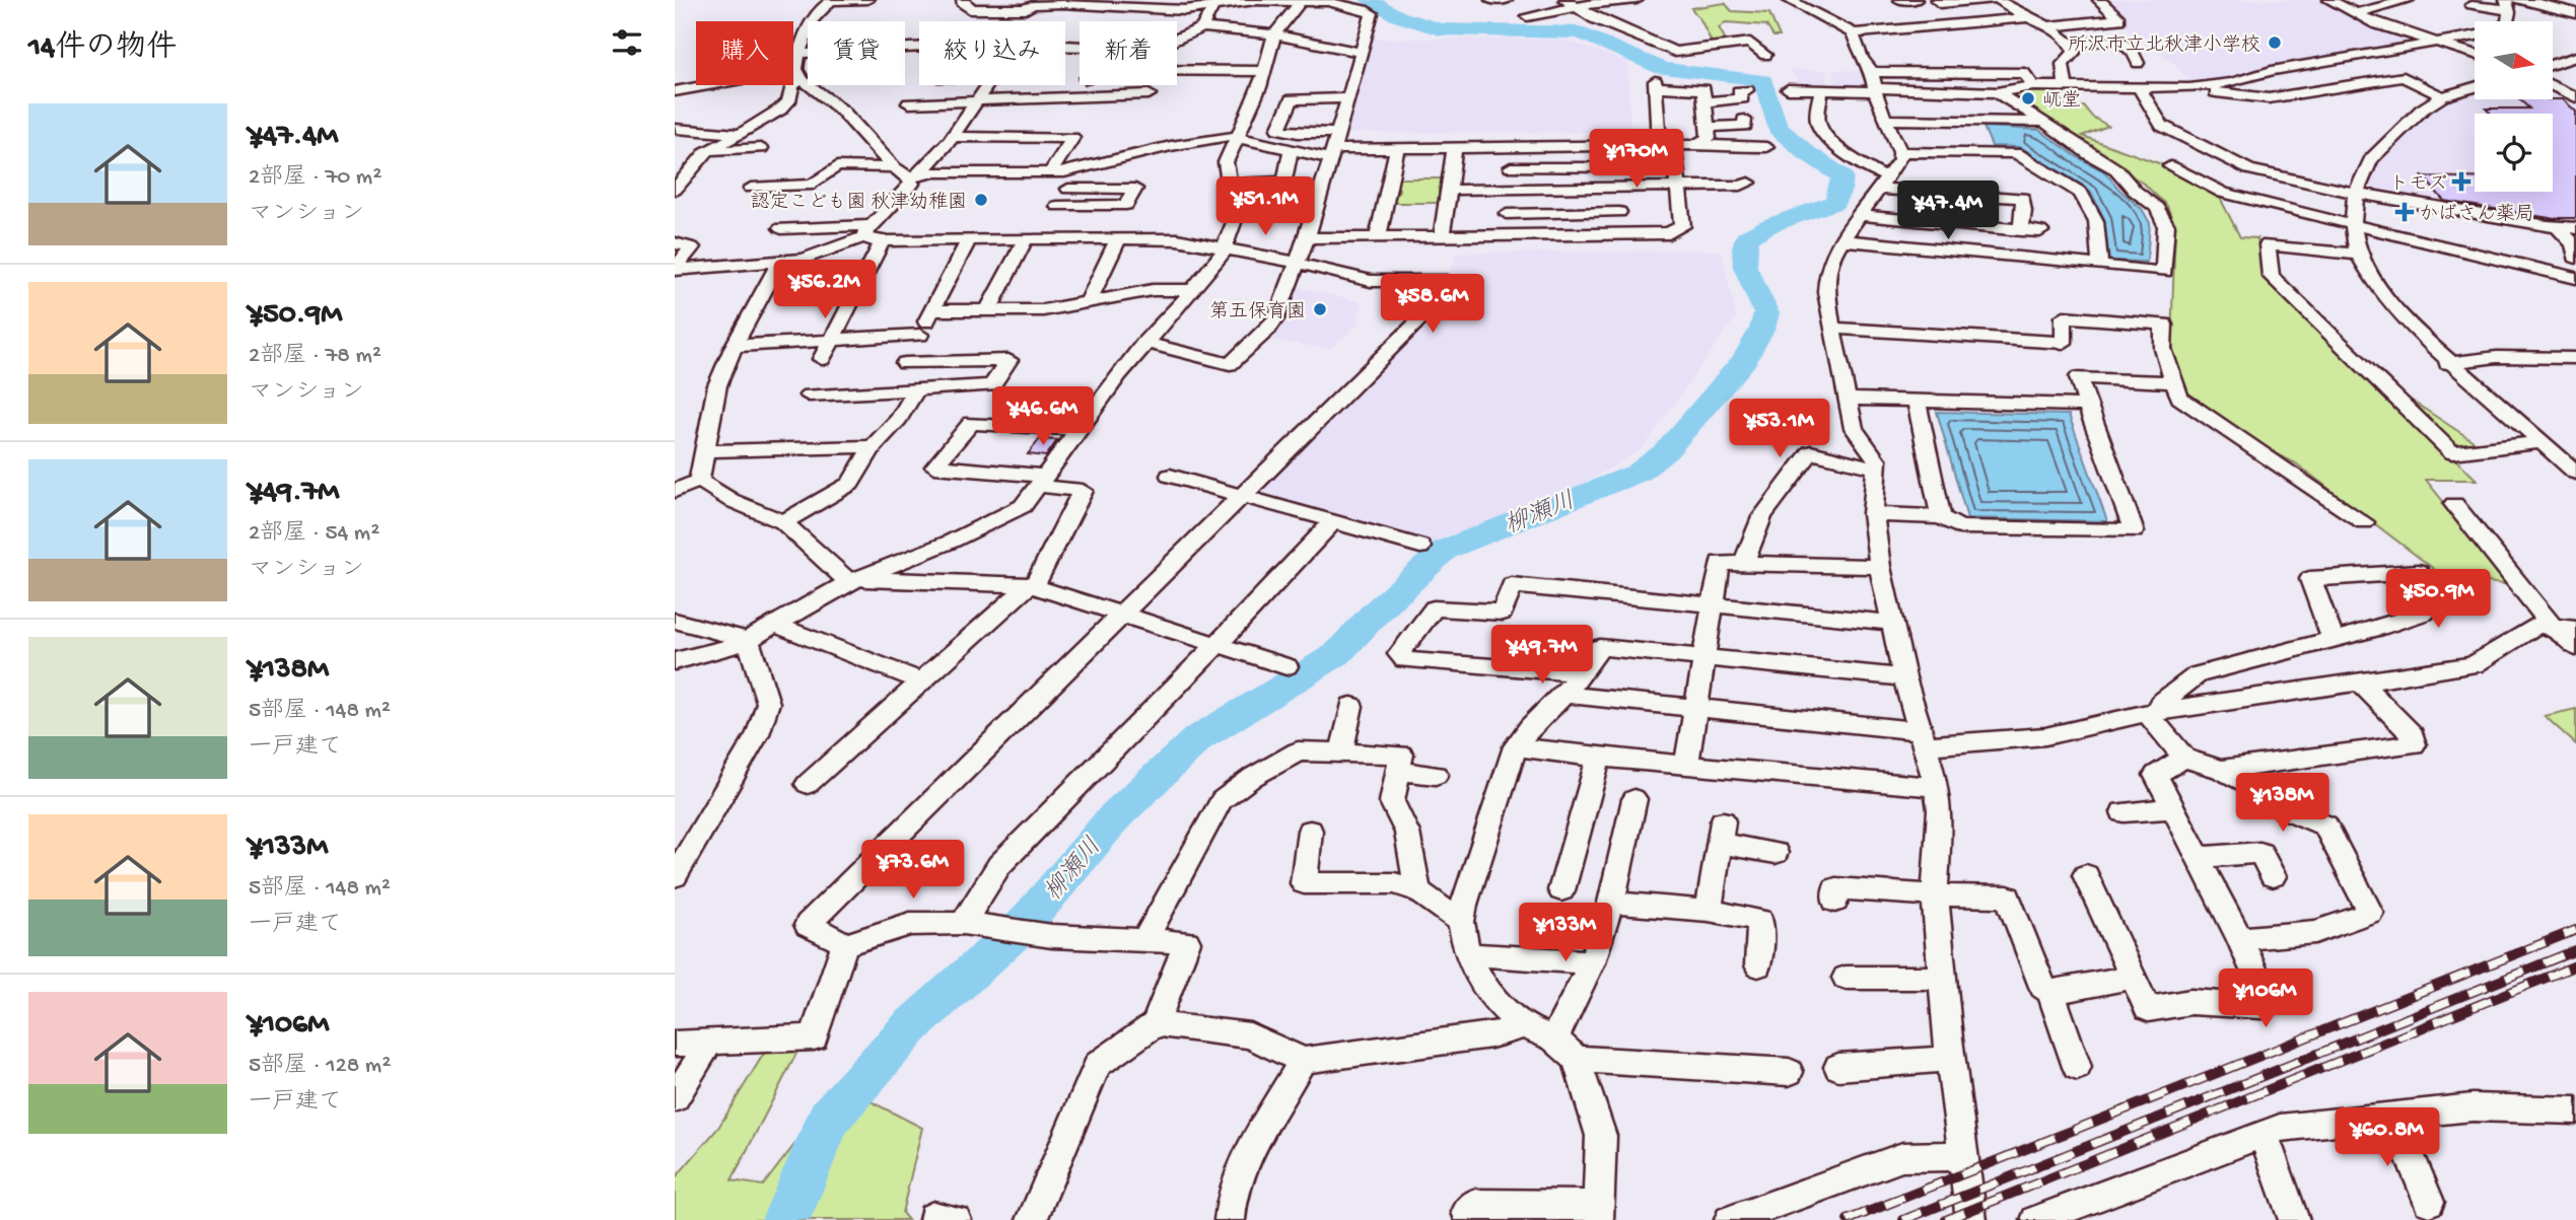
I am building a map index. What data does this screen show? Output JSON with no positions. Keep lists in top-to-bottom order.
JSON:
{
  "water": ["柳瀬川"],
  "places": {
    "other": [
      "所沢市立北秋津小学校",
      "屼堂",
      "認定こども園 秋津幼稚園",
      "第五保育園"
    ],
    "health": ["トモズ", "かばさん薬局"]
  },
  "north": "right",
  "page": {
    "heading": "14件の物件",
    "chip": [
      "購入",
      "賃貸",
      "絞り込み",
      "新着"
    ],
    "list": [
      {
        "name": "¥47.4M",
        "note": "2部屋 · 70 m² · マンション"
      },
      {
        "name": "¥50.9M",
        "note": "2部屋 · 78 m² · マンション"
      },
      {
        "name": "¥49.7M",
        "note": "2部屋 · 54 m² · マンション"
      },
      {
        "name": "¥138M",
        "note": "5部屋 · 148 m² · 一戸建て"
      },
      {
        "name": "¥133M",
        "note": "5部屋 · 148 m² · 一戸建て"
      },
      {
        "name": "¥106M",
        "note": "5部屋 · 128 m² · 一戸建て"
      }
    ],
    "price": [
      "¥170M",
      "¥51.1M",
      "¥47.4M",
      "¥56.2M",
      "¥58.6M",
      "¥46.6M",
      "¥53.1M",
      "¥50.9M",
      "¥49.7M",
      "¥138M",
      "¥73.6M",
      "¥133M",
      "¥106M",
      "¥60.8M"
    ]
  }
}
